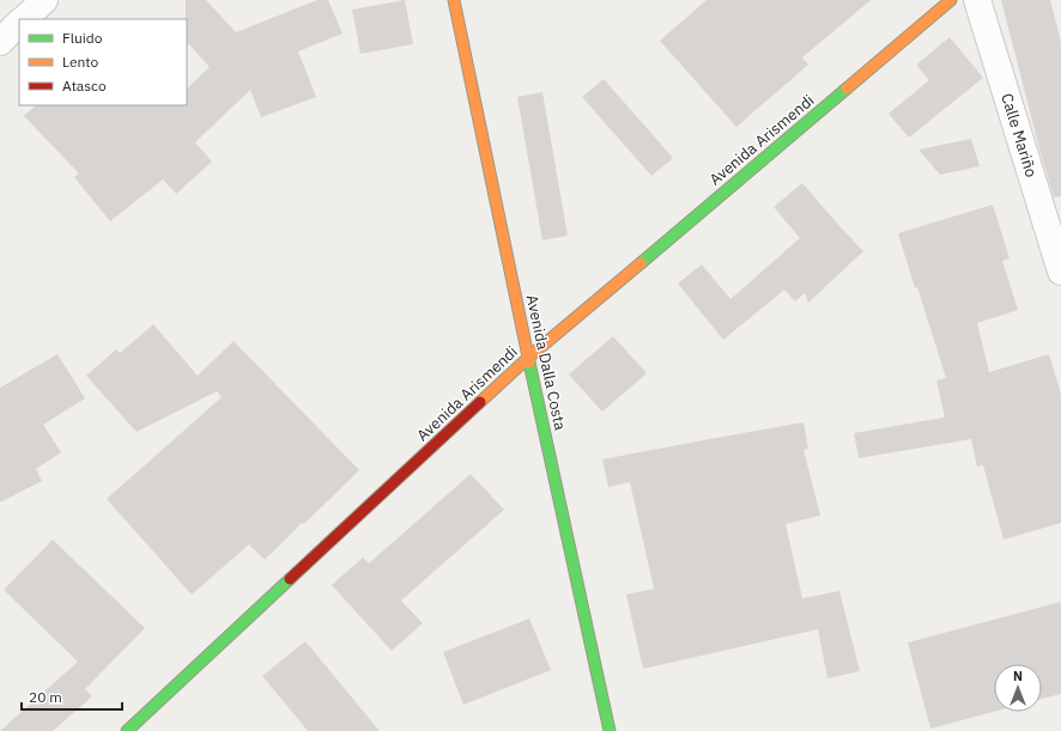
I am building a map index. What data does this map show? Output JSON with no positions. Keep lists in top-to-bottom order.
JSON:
{
  "streets": {
    "street": ["Calle Mariño", "Avenida Arismendi", "Avenida Dalla Costa"]
  },
  "crossings": [
    ["Avenida Arismendi", "Avenida Dalla Costa"]
  ],
  "legend": ["Fluido", "Lento", "Atasco"],
  "scale_bar": "20 m",
  "north": "top"
}
